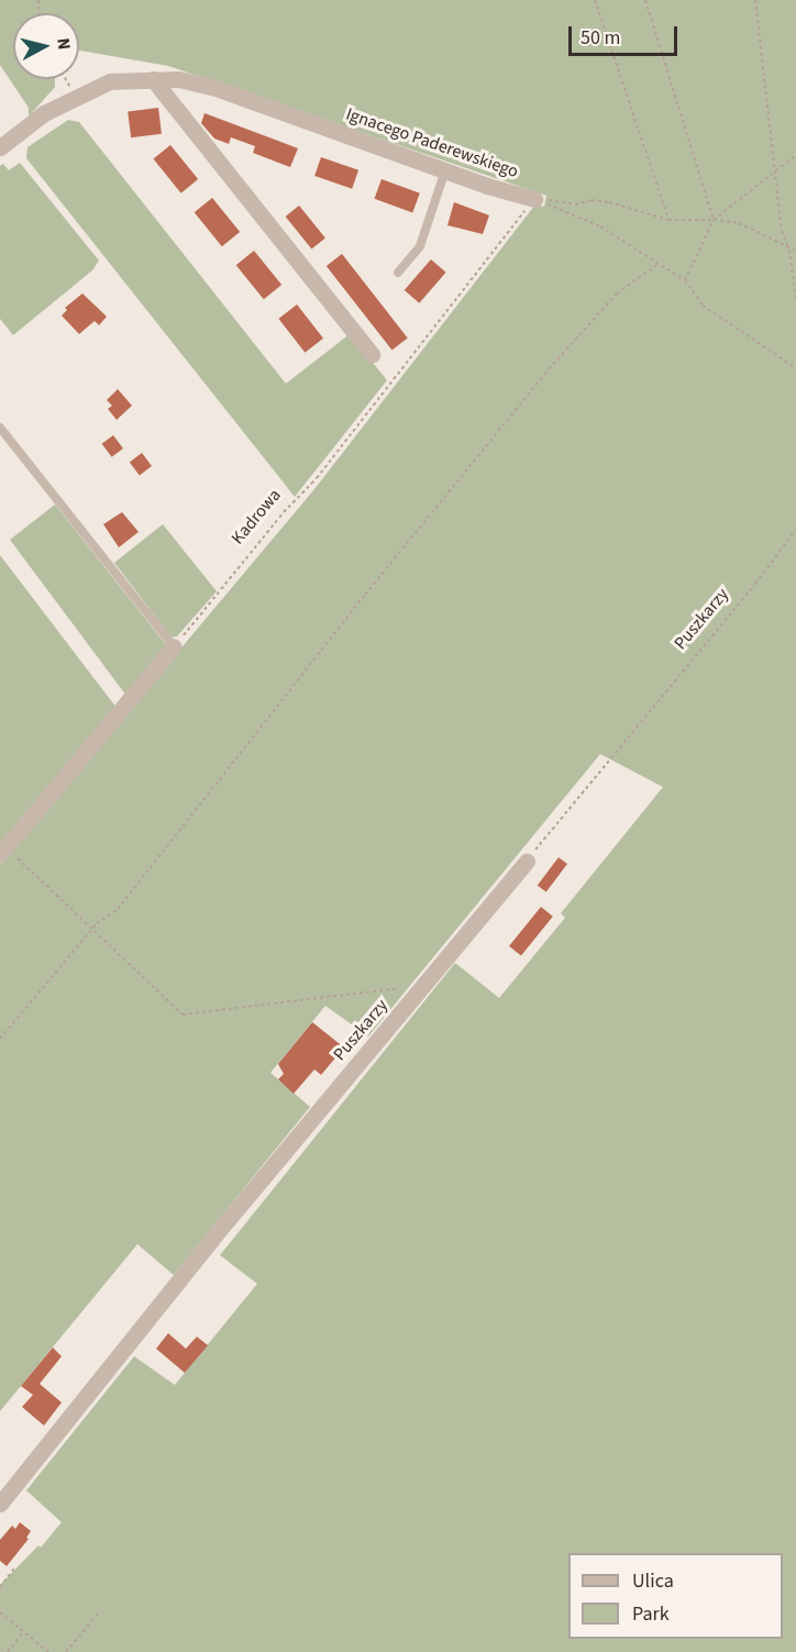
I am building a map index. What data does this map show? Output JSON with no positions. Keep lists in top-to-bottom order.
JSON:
{
  "streets": {
    "street": ["Ignacego Paderewskiego", "Puszkarzy"],
    "path": ["Kadrowa"]
  },
  "crossings": [
    ["Ignacego Paderewskiego", "Kadrowa"]
  ],
  "legend": ["Ulica", "Park"],
  "scale_bar": "50 m",
  "north": "right"
}
